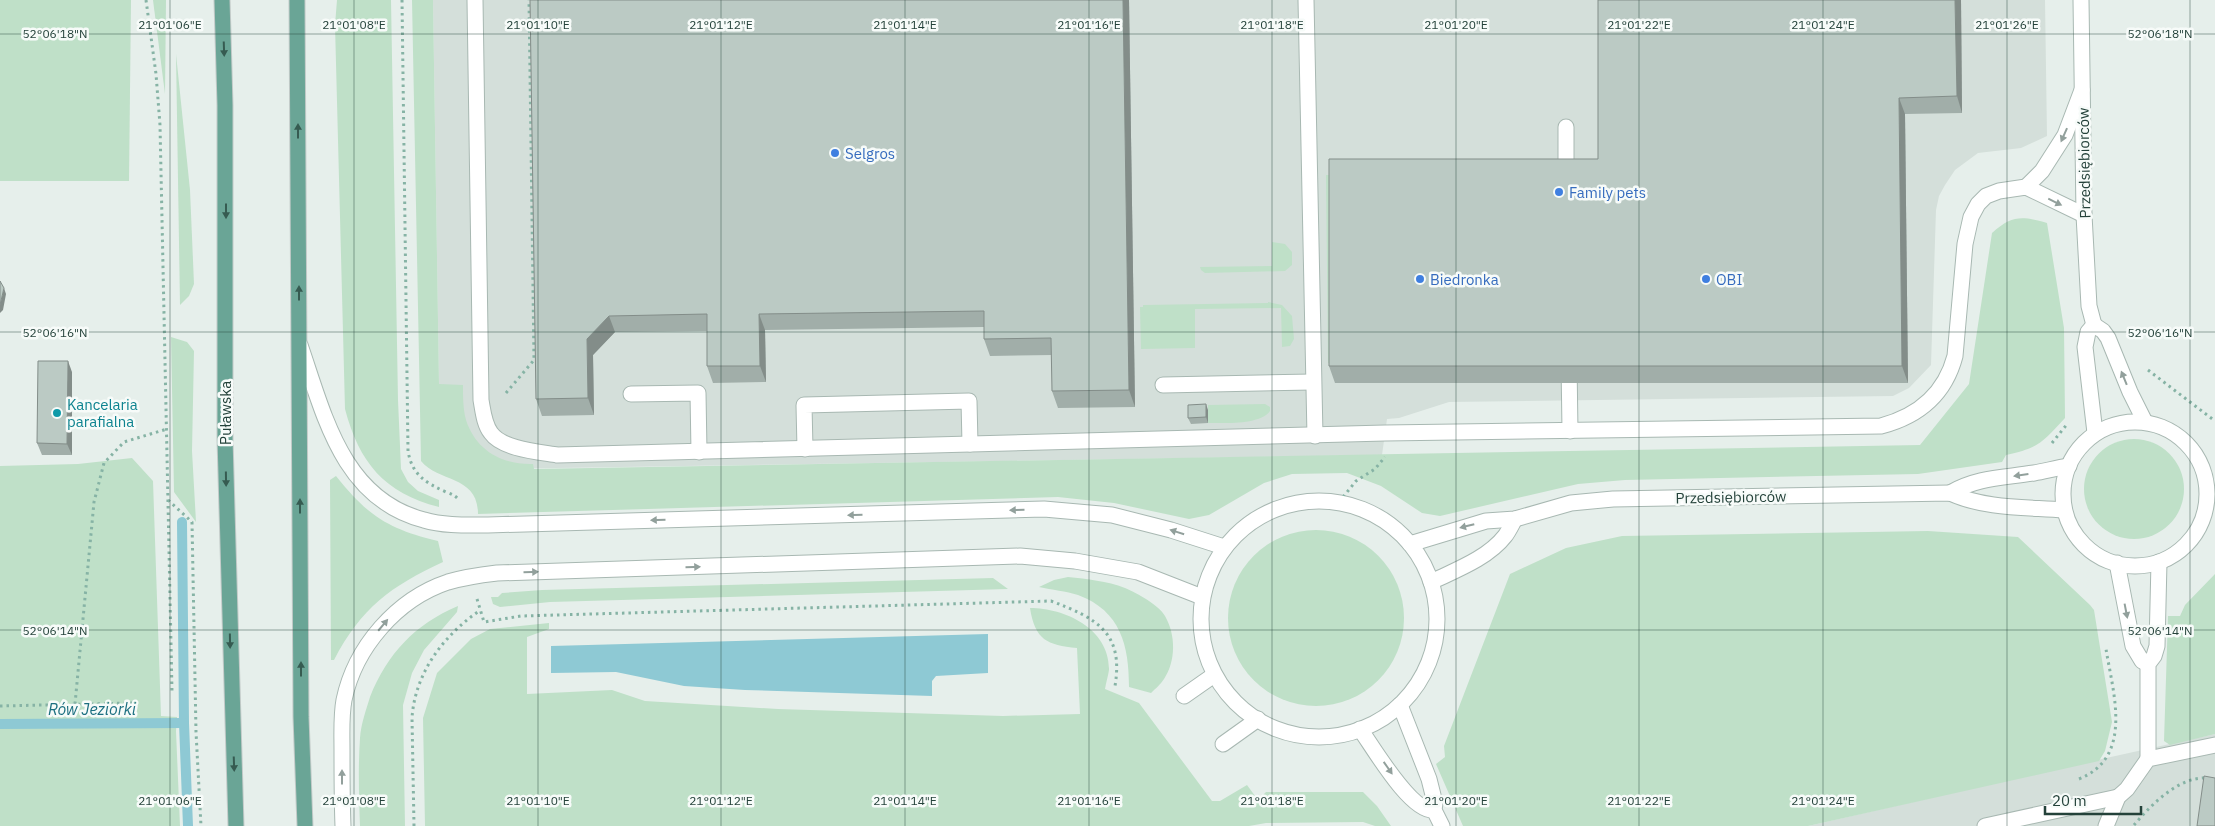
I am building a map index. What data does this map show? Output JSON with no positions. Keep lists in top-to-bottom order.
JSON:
{
  "streets": {
    "main road": ["Puławska"],
    "street": ["Przedsiębiorców"]
  },
  "water": ["Rów Jeziorki"],
  "places": [
    "Selgros",
    "Family pets",
    "Biedronka",
    "OBI",
    "Kancelaria parafialna"
  ],
  "scale_bar": "20 m",
  "coordinates": [
    "21°01'06\"E",
    "21°01'08\"E",
    "21°01'10\"E",
    "21°01'12\"E",
    "21°01'14\"E",
    "21°01'16\"E",
    "21°01'18\"E",
    "21°01'20\"E",
    "21°01'22\"E",
    "21°01'24\"E",
    "21°01'26\"E",
    "52°06'18\"N",
    "52°06'16\"N",
    "52°06'14\"N"
  ]
}
